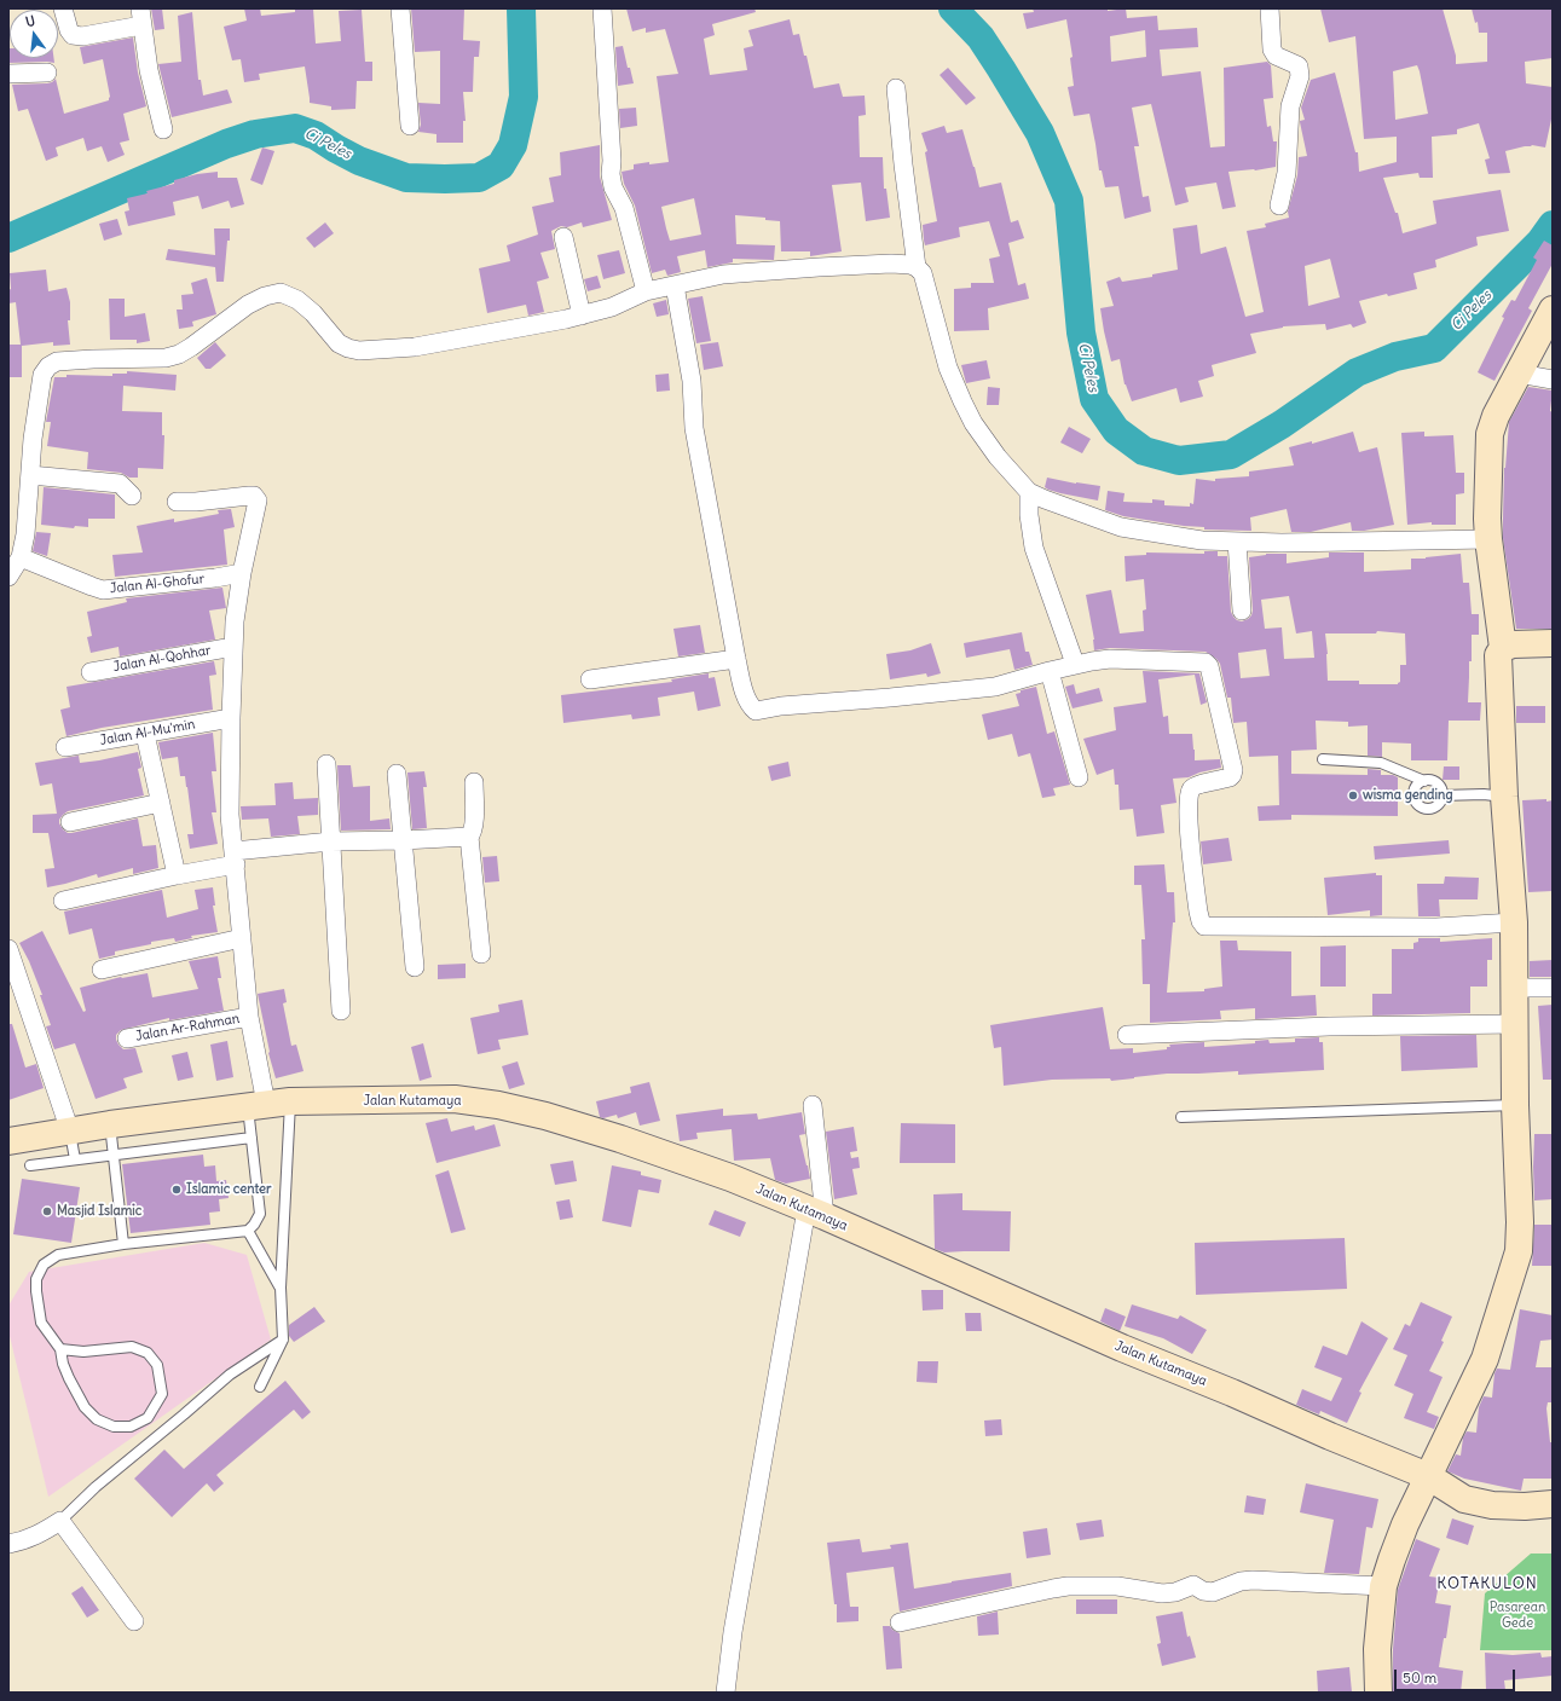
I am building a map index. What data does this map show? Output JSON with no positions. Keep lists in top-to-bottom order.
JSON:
{
  "streets": {
    "main road": ["Jalan Kutamaya"],
    "street": [
      "Jalan Al-Ghofur",
      "Jalan Al-Qohhar",
      "Jalan Al-Mu'min",
      "Jalan Ar-Rahman"
    ]
  },
  "districts": ["KOTAKULON"],
  "water": ["Ci Peles"],
  "parks": ["Pasarean Gede"],
  "places": ["wisma gending", "Islamic center", "Masjid Islamic"],
  "scale_bar": "50 m",
  "north": "top"
}
